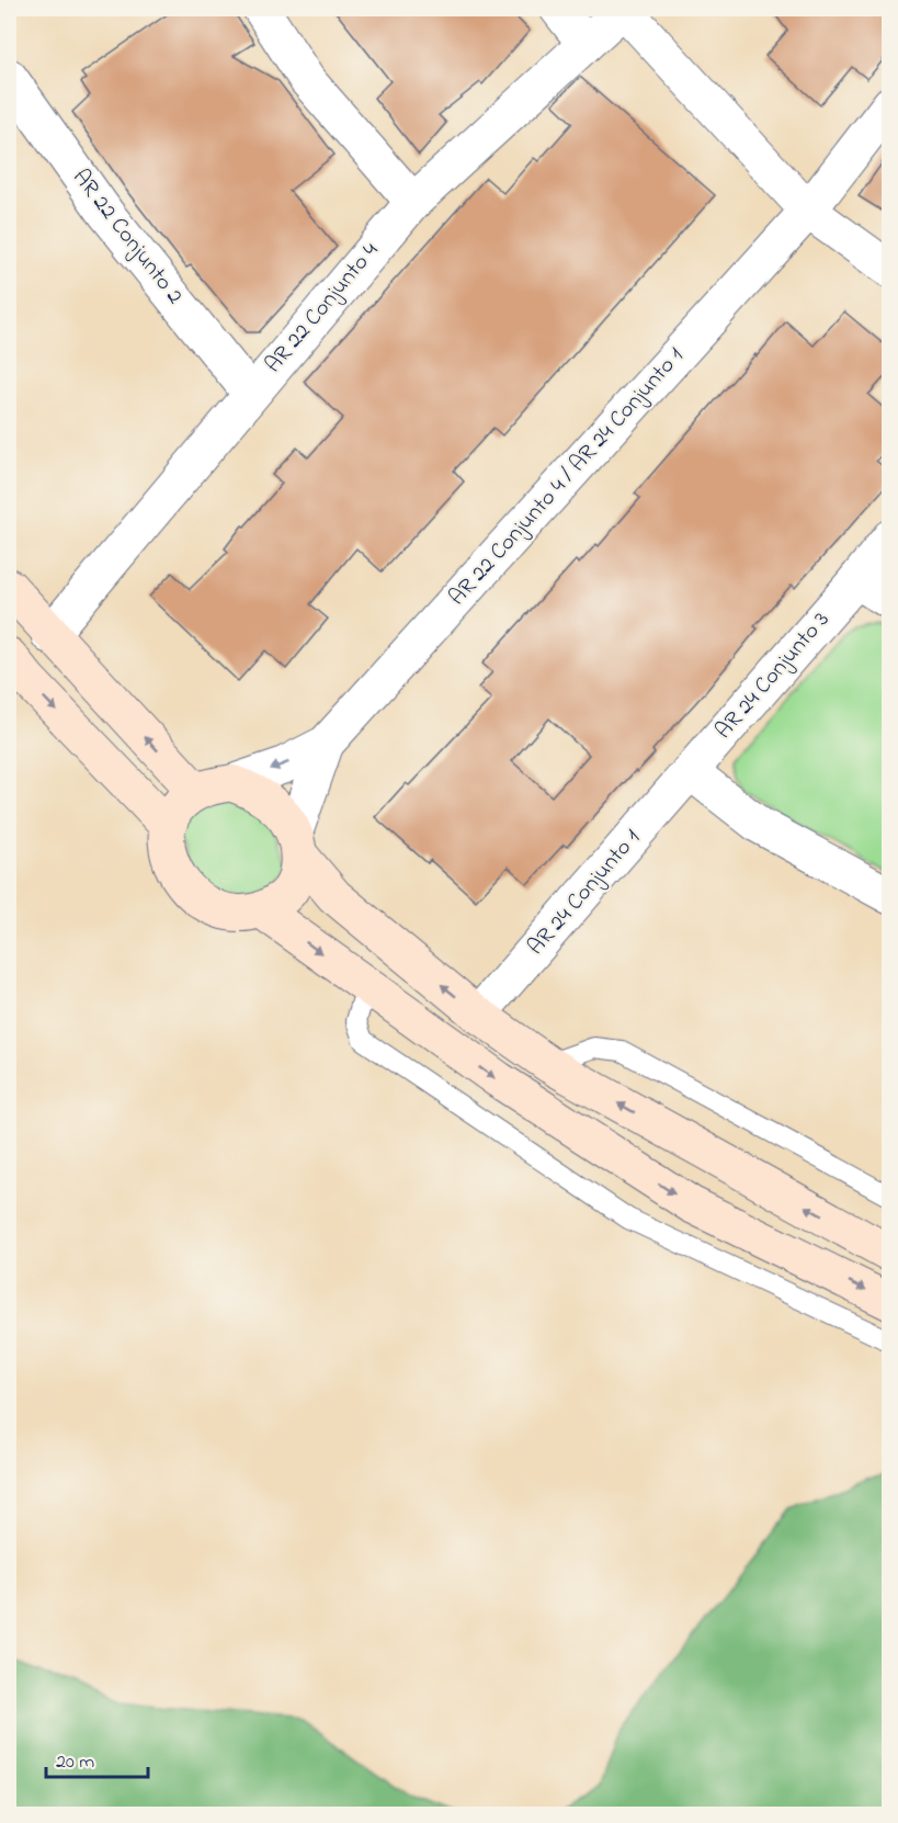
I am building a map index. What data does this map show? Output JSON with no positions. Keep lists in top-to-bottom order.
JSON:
{
  "streets": {
    "street": [
      "AR 22 Conjunto 2",
      "AR 22 Conjunto 4",
      "AR 22 Conjunto 4 / AR 24 Conjunto 1",
      "AR 24 Conjunto 3",
      "AR 24 Conjunto 1"
    ]
  },
  "crossings": [
    ["AR 22 Conjunto 2", "AR 22 Conjunto 4"],
    ["AR 24 Conjunto 3", "AR 24 Conjunto 1"]
  ],
  "scale_bar": "20 m"
}
